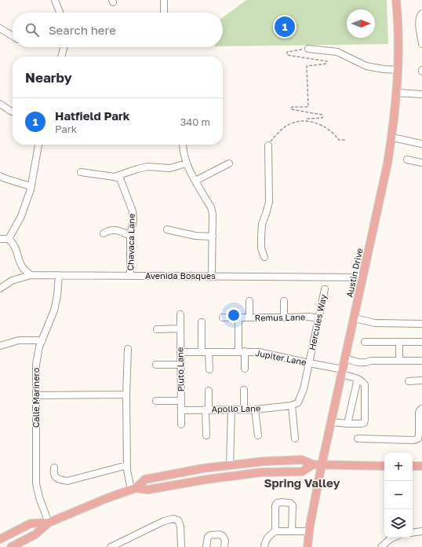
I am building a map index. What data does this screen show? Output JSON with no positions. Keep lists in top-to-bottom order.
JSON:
{
  "streets": {
    "main road": ["Austin Drive"],
    "street": [
      "Chavaca Lane",
      "Avenida Bosques",
      "Remus Lane",
      "Hercules Way",
      "Jupiter Lane",
      "Pluto Lane",
      "Calle Marinero",
      "Apollo Lane"
    ]
  },
  "crossings": [
    ["Chavaca Lane", "Avenida Bosques"],
    ["Austin Drive", "Avenida Bosques"],
    ["Austin Drive", "Jupiter Lane"],
    ["Avenida Bosques", "Calle Marinero"],
    ["Remus Lane", "Hercules Way"],
    ["Hercules Way", "Jupiter Lane"],
    ["Hercules Way", "Apollo Lane"],
    ["Jupiter Lane", "Pluto Lane"],
    ["Pluto Lane", "Apollo Lane"]
  ],
  "districts": ["Spring Valley"],
  "north": "right",
  "page": {
    "search": "Search here",
    "pins": "1",
    "heading": "Nearby",
    "list": [
      {
        "mark": "1",
        "name": "Hatfield Park",
        "note": "Park",
        "value": "340 m"
      }
    ],
    "map_buttons": ["+", "−"]
  }
}
